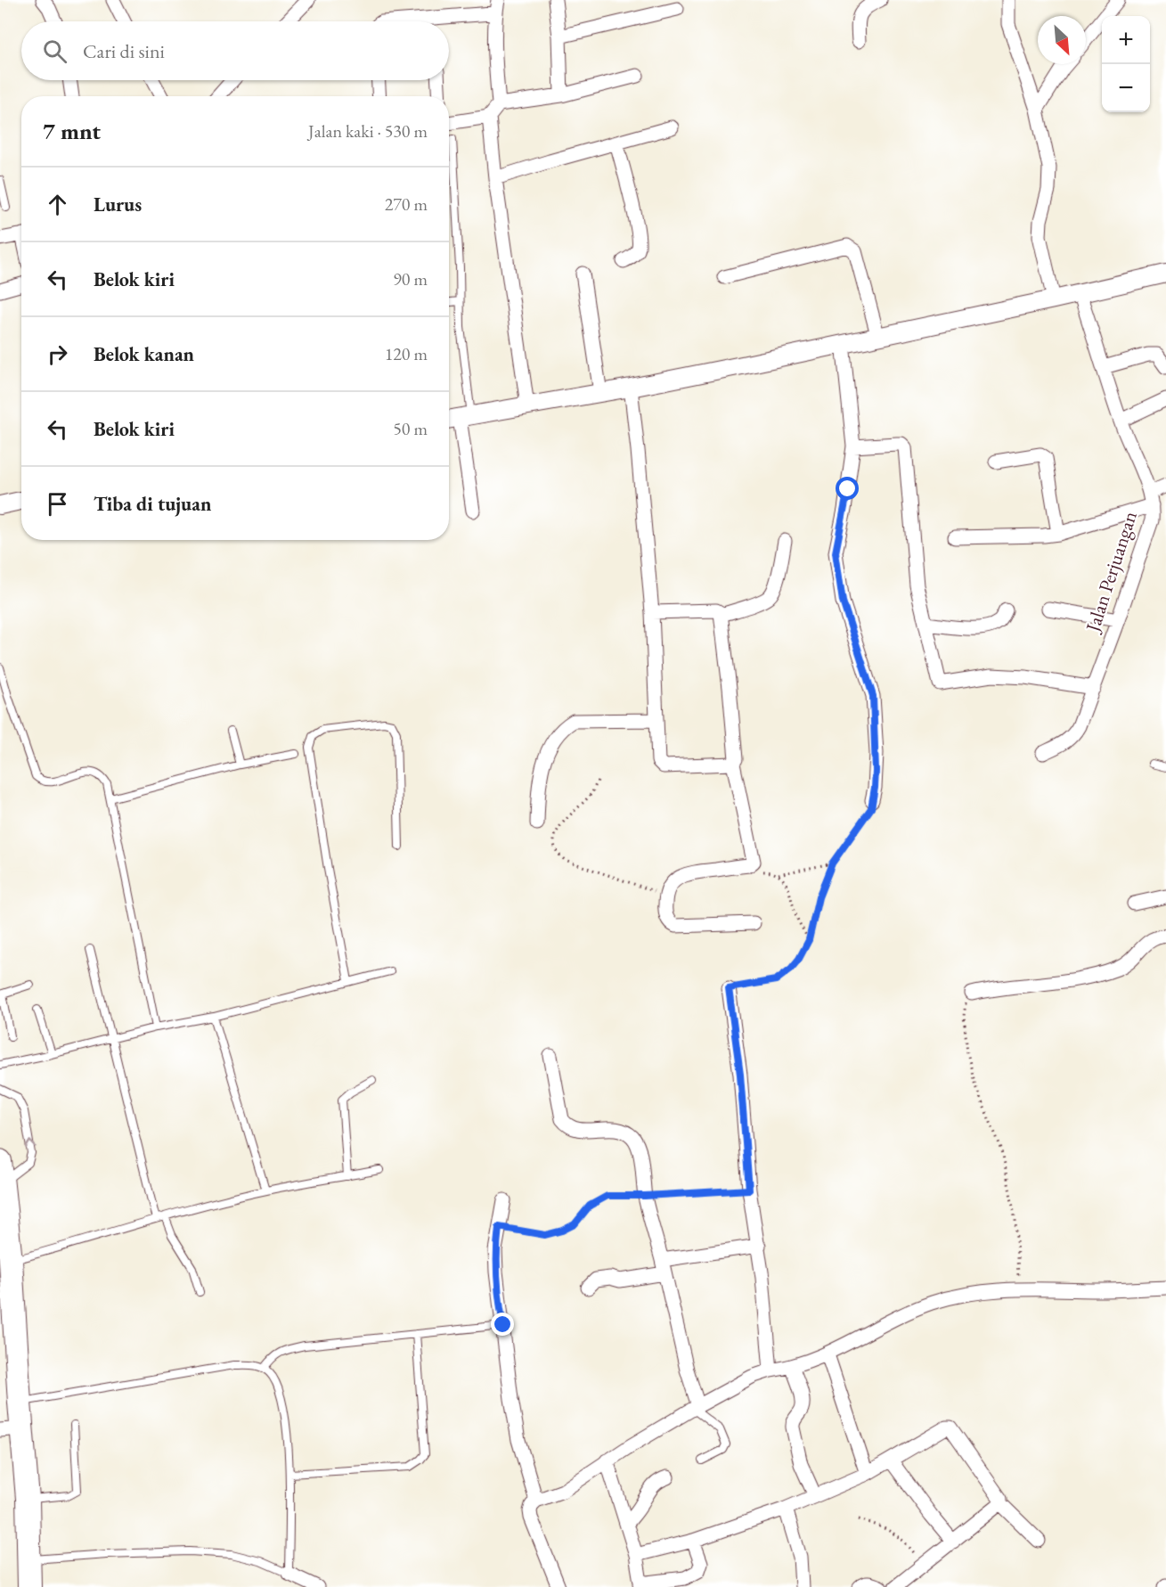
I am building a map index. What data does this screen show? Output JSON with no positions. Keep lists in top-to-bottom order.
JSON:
{
  "streets": {
    "street": ["Jalan Perjuangan"]
  },
  "north": "bottom right",
  "page": {
    "map_buttons": ["+", "−"],
    "search": "Cari di sini",
    "heading": ["7 mnt", "Jalan kaki · 530 m"],
    "list": [
      ["Lurus", "270 m"],
      ["Belok kiri", "90 m"],
      ["Belok kanan", "120 m"],
      ["Belok kiri", "50 m"],
      "Tiba di tujuan"
    ]
  }
}
